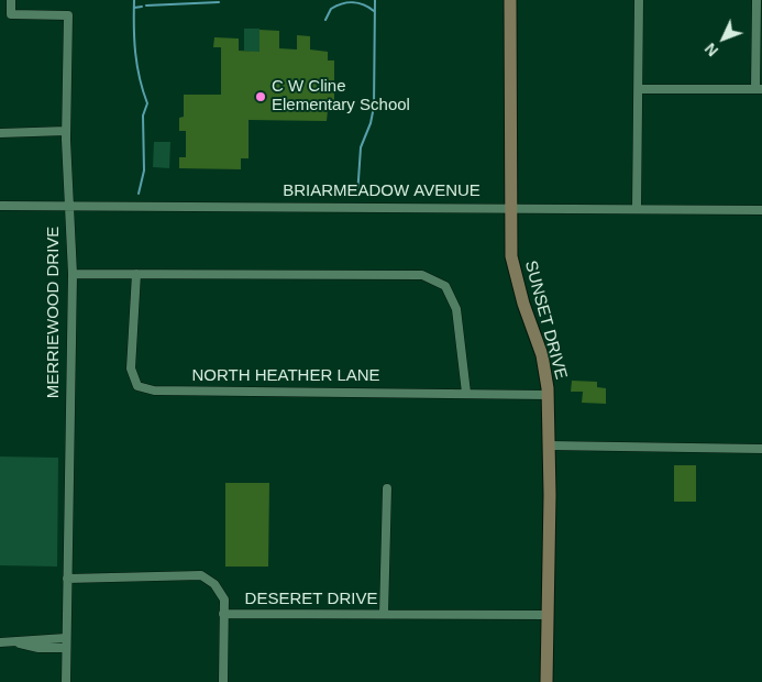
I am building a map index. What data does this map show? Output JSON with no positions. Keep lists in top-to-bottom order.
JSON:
{
  "streets": {
    "street": [
      "BRIARMEADOW AVENUE",
      "MERRIEWOOD DRIVE",
      "SUNSET DRIVE",
      "NORTH HEATHER LANE",
      "DESERET DRIVE"
    ]
  },
  "crossings": [
    ["BRIARMEADOW AVENUE", "MERRIEWOOD DRIVE"],
    ["BRIARMEADOW AVENUE", "SUNSET DRIVE"],
    ["MERRIEWOOD DRIVE", "DESERET DRIVE"],
    ["SUNSET DRIVE", "NORTH HEATHER LANE"],
    ["SUNSET DRIVE", "DESERET DRIVE"]
  ],
  "places": ["C W Cline Elementary School"],
  "north": "bottom left"
}
